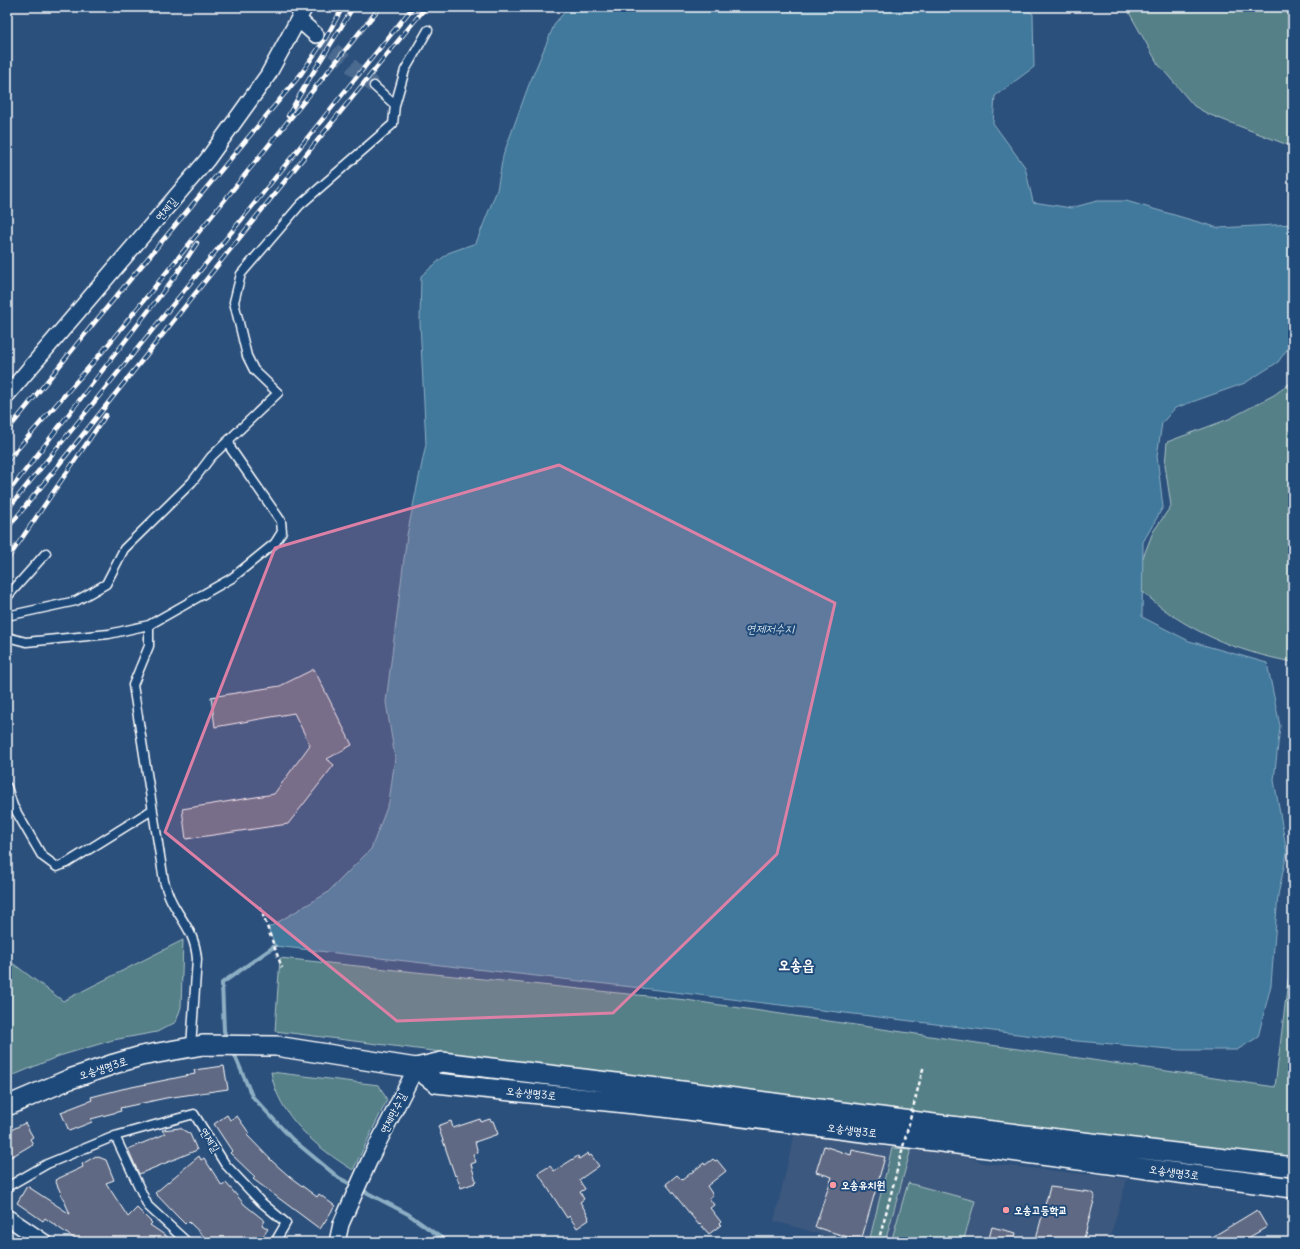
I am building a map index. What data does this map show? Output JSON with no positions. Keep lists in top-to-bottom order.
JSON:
{
  "streets": {
    "street": ["연제길", "오송생명3로", "연제만수길"]
  },
  "crossings": [
    ["오송생명3로", "연제만수길"]
  ],
  "districts": ["오송읍"],
  "water": ["연제저수지"],
  "places": ["오송유치원", "오송고등학교"]
}
